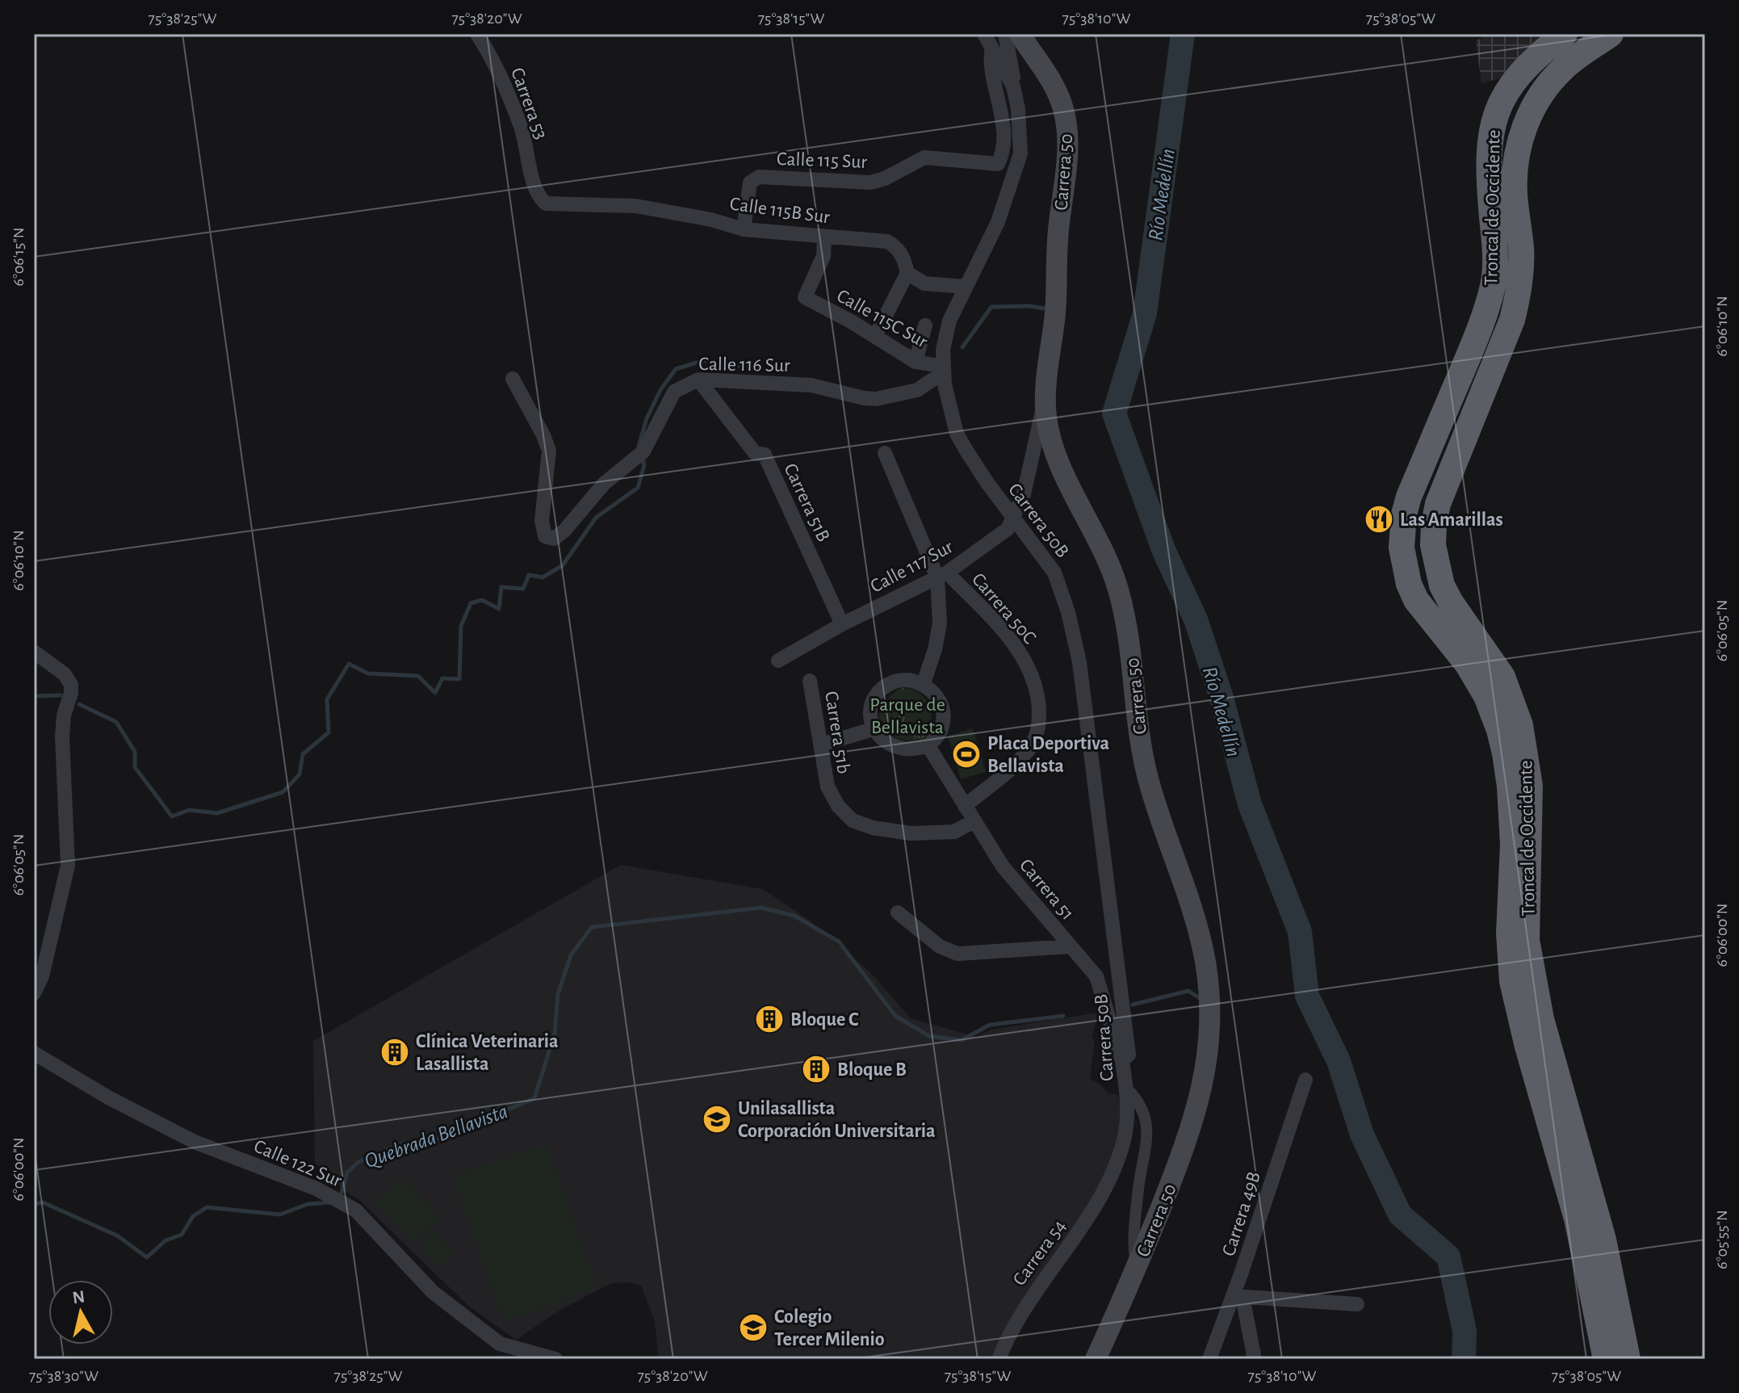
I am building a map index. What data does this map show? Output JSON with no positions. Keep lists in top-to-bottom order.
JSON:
{
  "streets": {
    "highway": ["Troncal de Occidente"],
    "main road": ["Carrera 50"],
    "street": [
      "Carrera 53",
      "Calle 115 Sur",
      "Calle 115B Sur",
      "Calle 115C Sur",
      "Calle 116 Sur",
      "Carrera 51B",
      "Carrera 50B",
      "Calle 117 Sur",
      "Carrera 50C",
      "Carrera 51b",
      "Carrera 51",
      "Calle 122 Sur",
      "Carrera 49B",
      "Carrera 54"
    ]
  },
  "crossings": [
    ["Carrera 53", "Calle 115B Sur"],
    ["Calle 115 Sur", "Calle 115B Sur"],
    ["Calle 115 Sur", "Carrera 50B"],
    ["Carrera 50", "Calle 117 Sur"],
    ["Calle 115B Sur", "Calle 115C Sur"],
    ["Calle 115C Sur", "Calle 116 Sur"],
    ["Calle 115C Sur", "Carrera 50B"],
    ["Calle 116 Sur", "Carrera 51B"],
    ["Calle 116 Sur", "Carrera 50B"],
    ["Carrera 51B", "Calle 117 Sur"],
    ["Carrera 50B", "Calle 117 Sur"],
    ["Carrera 50B", "Carrera 51"],
    ["Carrera 50B", "Carrera 54"],
    ["Calle 117 Sur", "Carrera 50C"],
    ["Carrera 50C", "Carrera 51"],
    ["Carrera 51b", "Carrera 51"]
  ],
  "water": ["Río Medellín", "Quebrada Bellavista"],
  "parks": ["Parque de Bellavista"],
  "places": {
    "restaurant": ["Las Amarillas"],
    "sports": ["Placa Deportiva Bellavista"],
    "building": ["Bloque C", "Clínica Veterinaria Lasallista", "Bloque B"],
    "school or university": ["Unilasallista Corporación Universitaria", "Colegio Tercer Milenio"]
  },
  "north": "top",
  "coordinates": [
    "75°38'25\"W",
    "75°38'20\"W",
    "75°38'15\"W",
    "75°38'10\"W",
    "75°38'05\"W",
    "6°06'15\"N",
    "6°06'10\"N",
    "6°06'05\"N",
    "6°06'00\"N",
    "6°05'55\"N",
    "75°38'30\"W"
  ]
}
